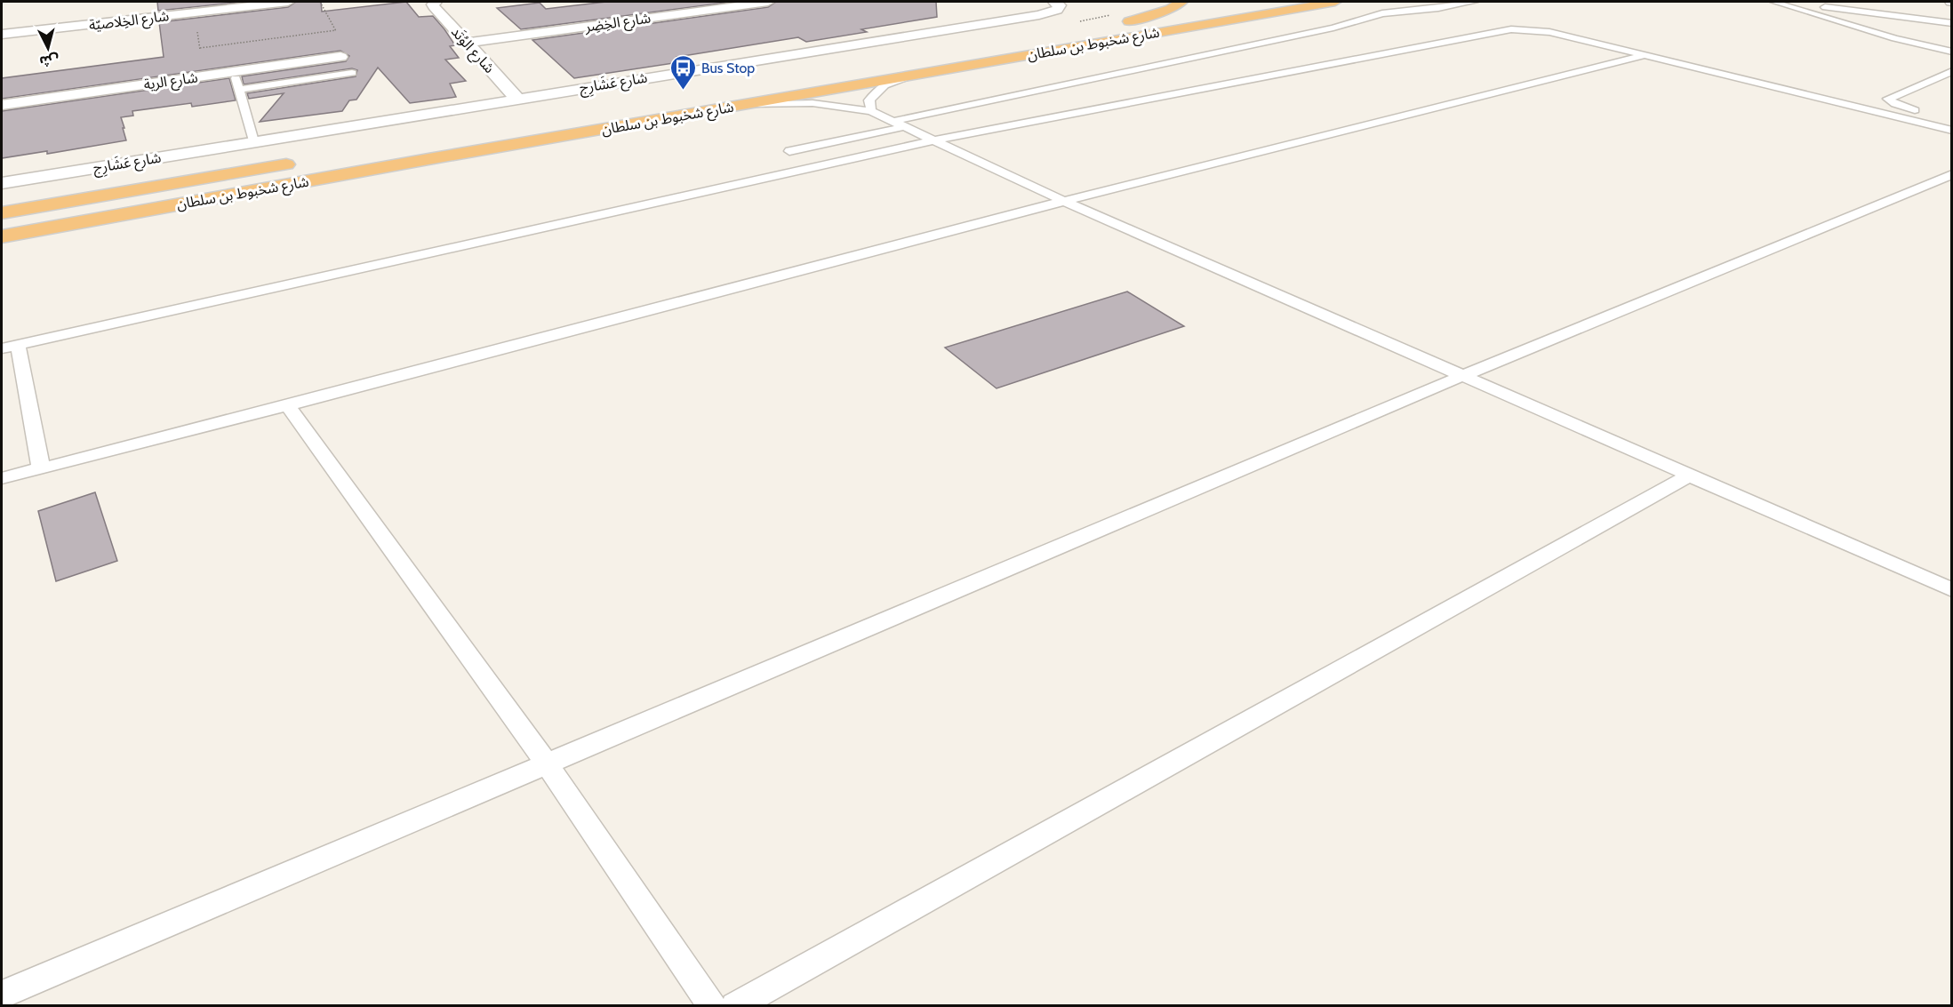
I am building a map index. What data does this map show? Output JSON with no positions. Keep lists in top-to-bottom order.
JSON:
{
  "streets": {
    "main road": ["شارع شخبوط بن سلطان"],
    "street": [
      "شارع الخِلاصيّة",
      "شارع الخِضِر",
      "شارع الوُتَد",
      "شارع الرية",
      "شارع عَشَارِج"
    ]
  },
  "crossings": [
    ["شارع الخِضِر", "شارع الوُتَد"],
    ["شارع الوُتَد", "شارع عَشَارِج"]
  ],
  "places": {
    "bus stop": ["Bus Stop"]
  },
  "north": "bottom"
}
